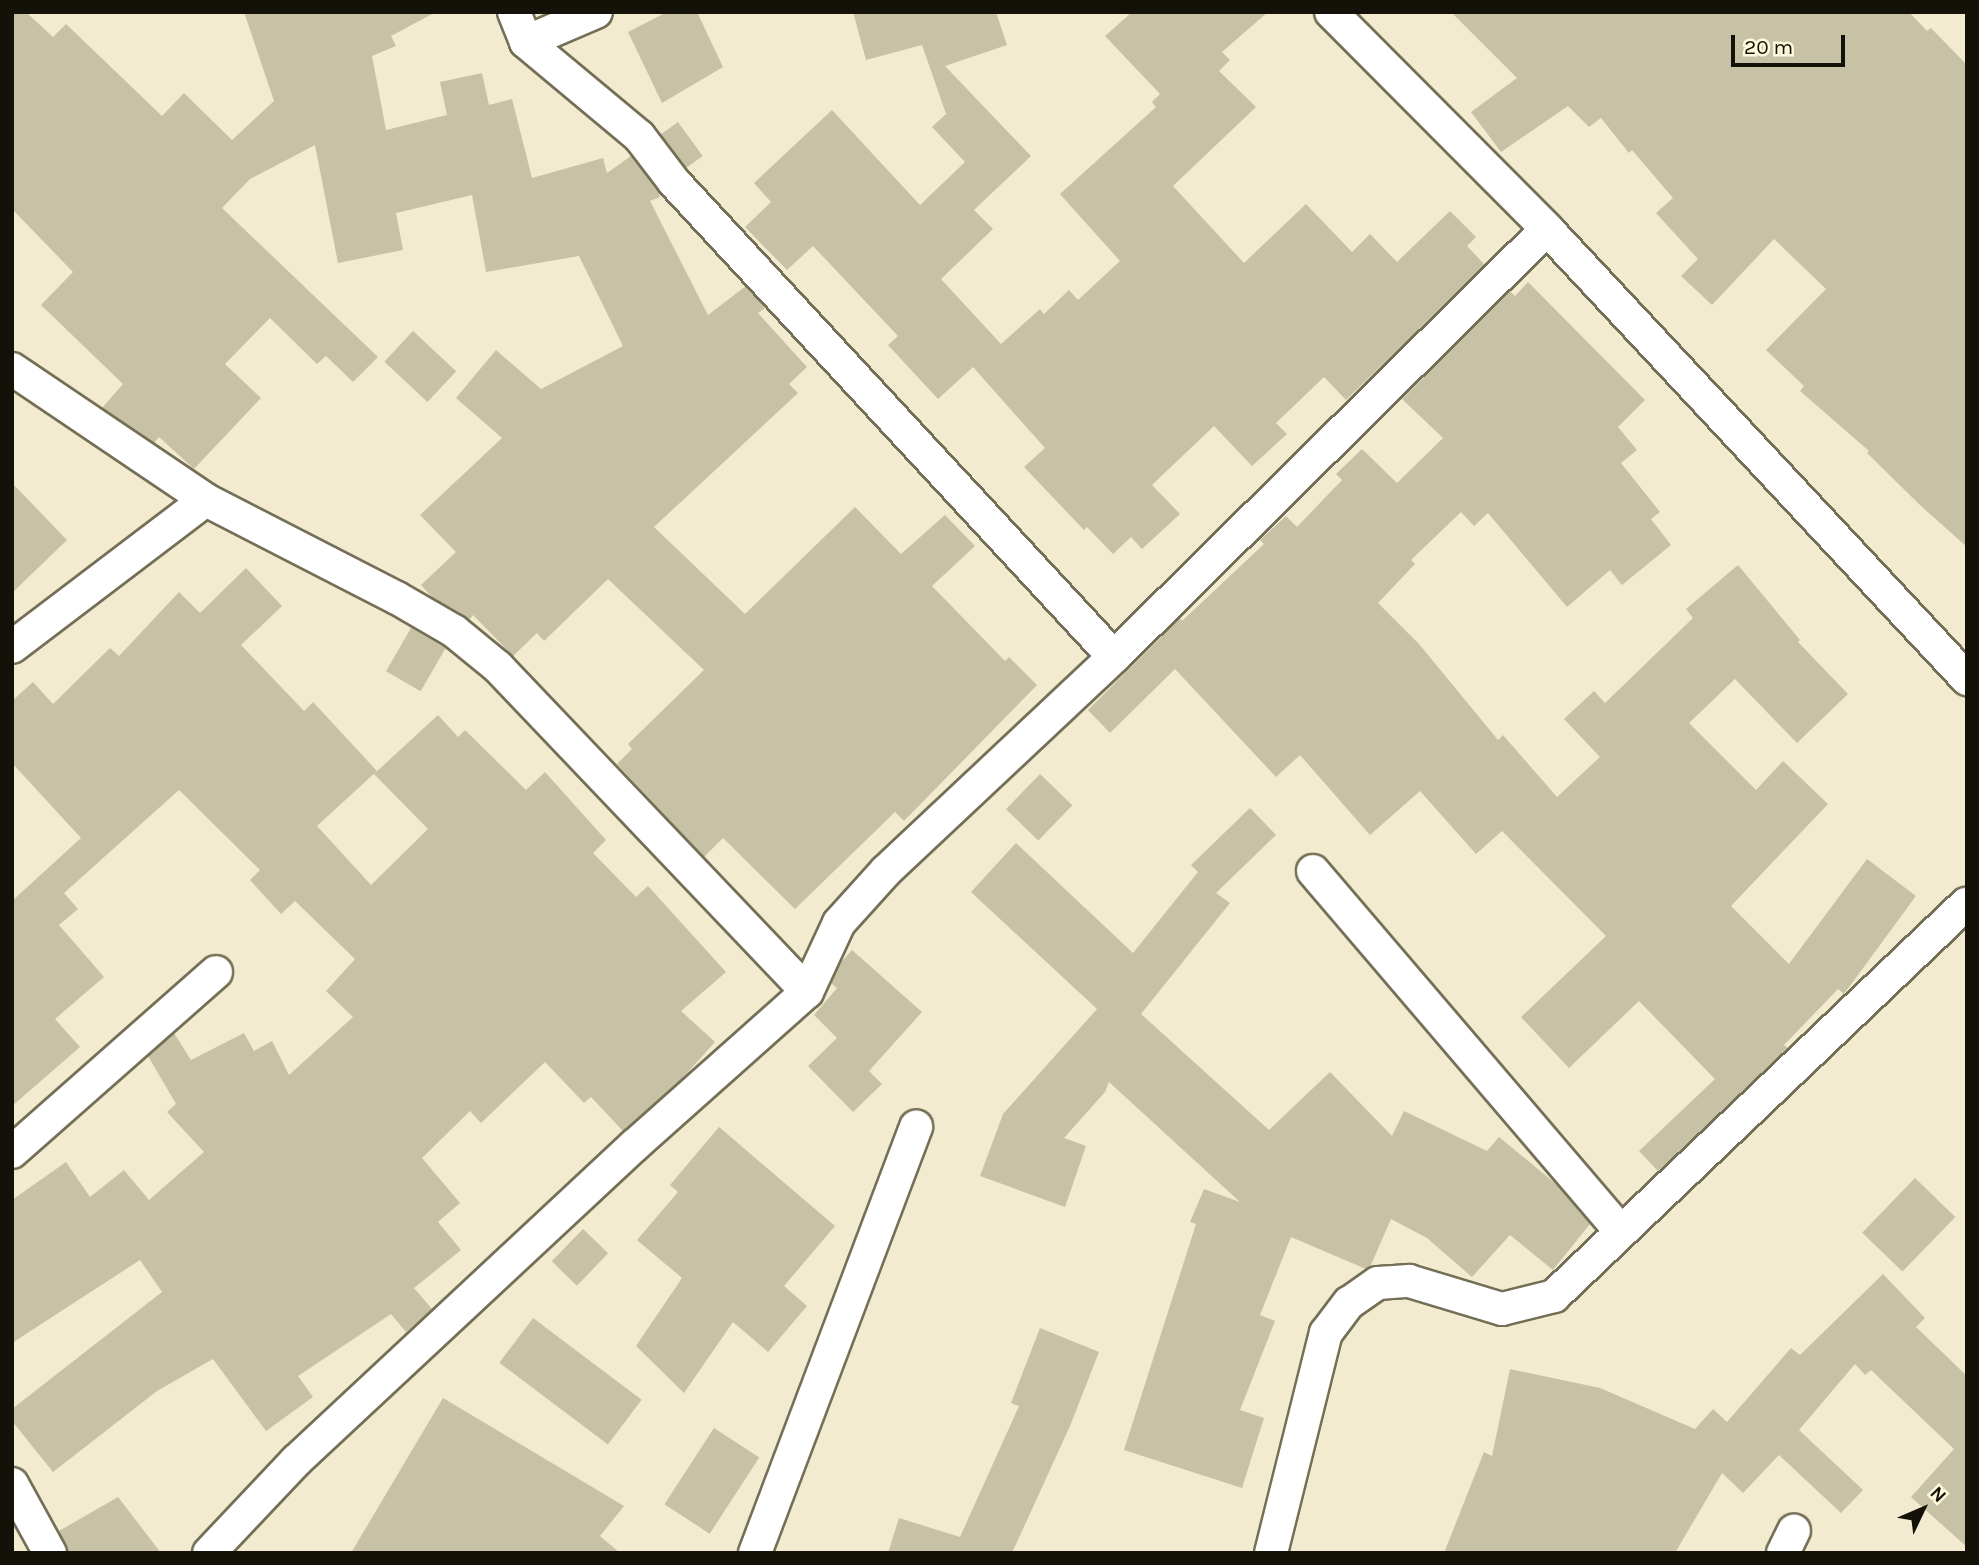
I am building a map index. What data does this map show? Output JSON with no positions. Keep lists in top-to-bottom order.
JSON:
{
  "scale_bar": "20 m",
  "north": "top right"
}
